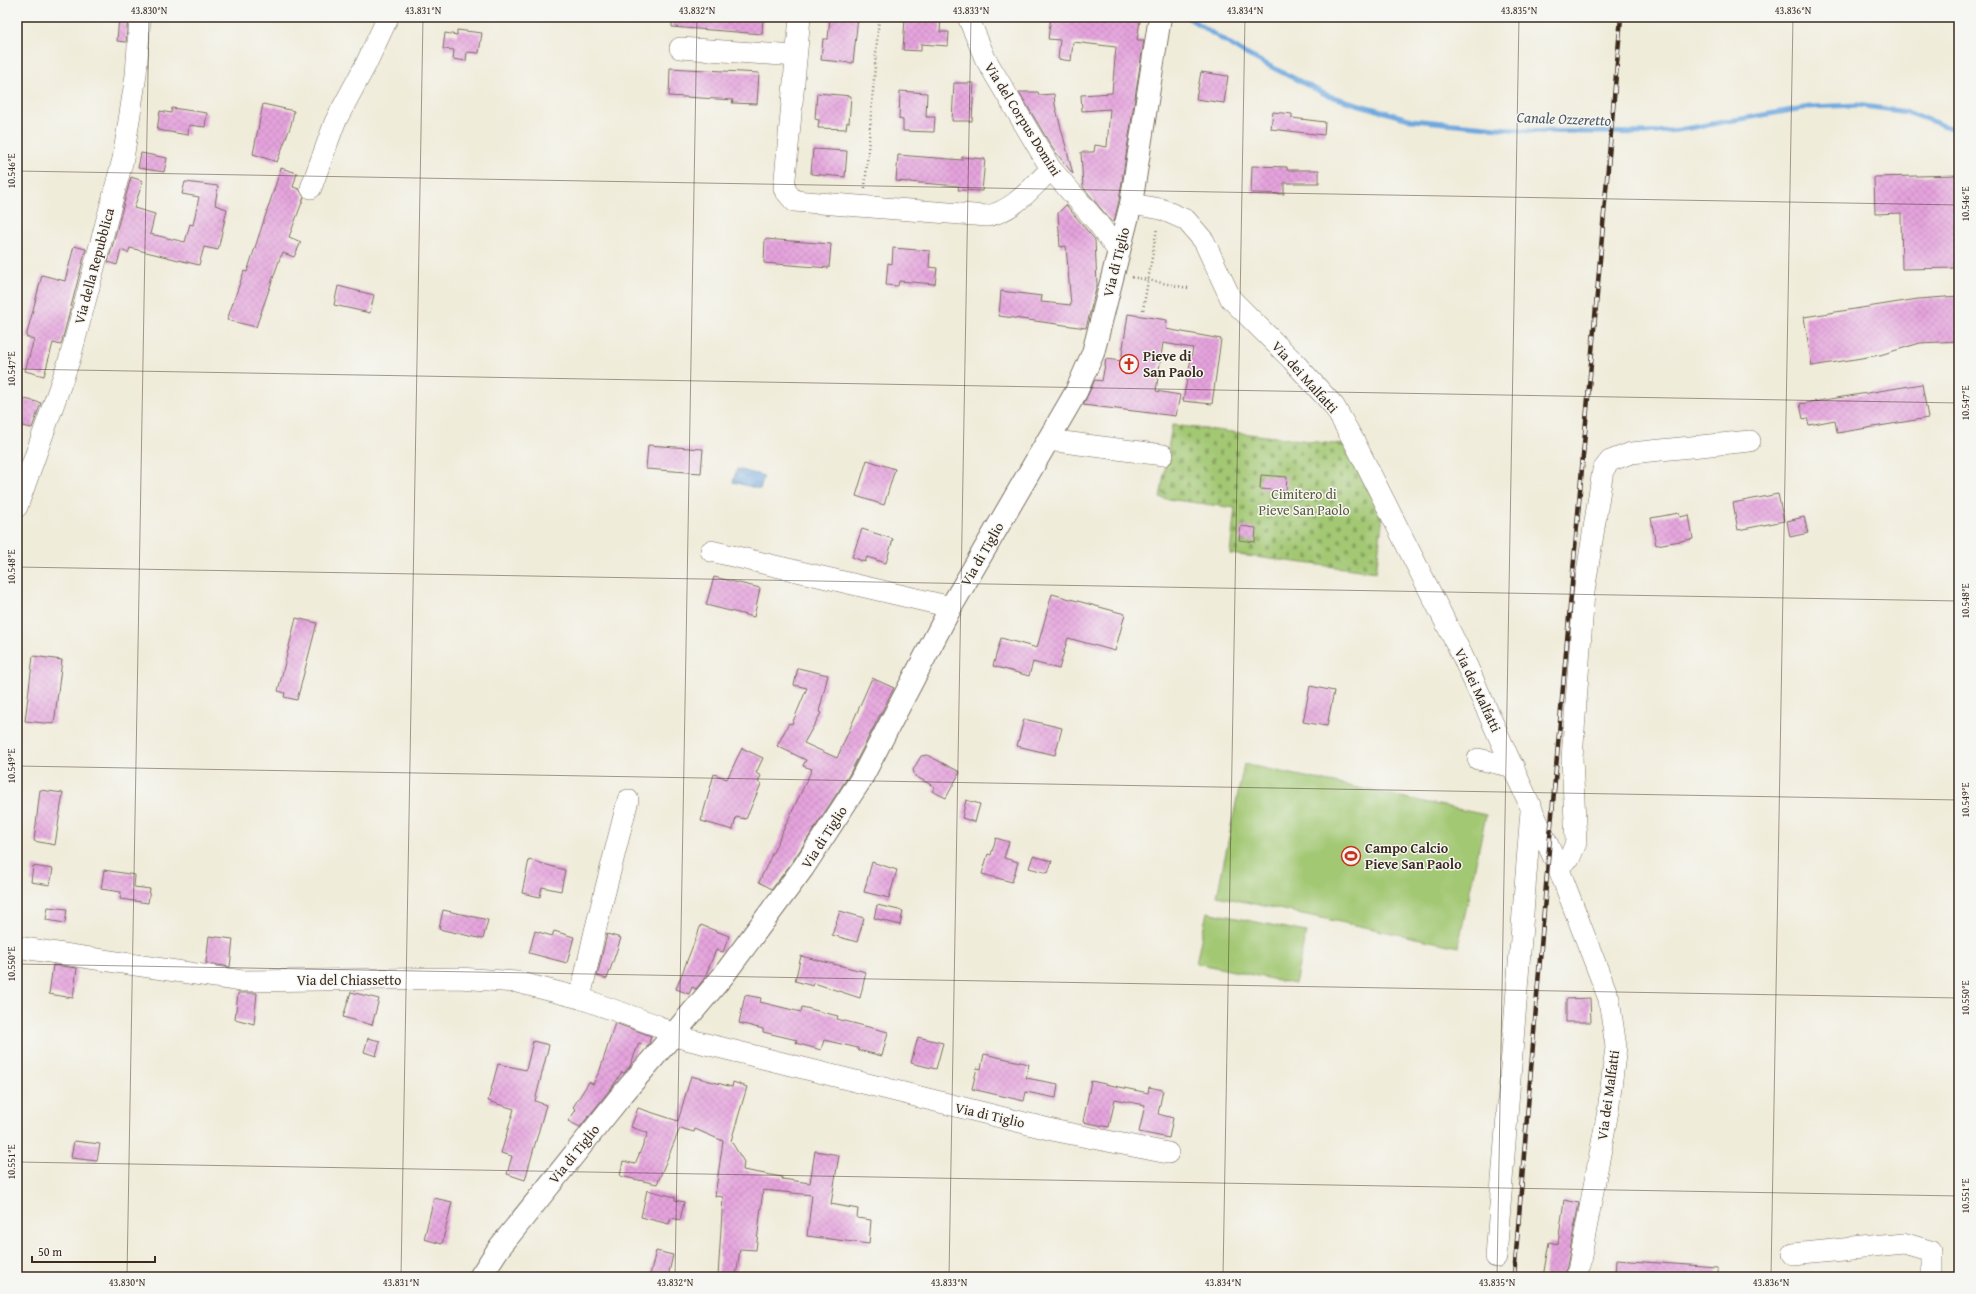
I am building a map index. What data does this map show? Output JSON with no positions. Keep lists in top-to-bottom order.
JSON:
{
  "streets": {
    "main road": ["Via di Tiglio"],
    "street": [
      "Via del Corpus Domini",
      "Via della Repubblica",
      "Via dei Malfatti",
      "Via del Chiassetto"
    ]
  },
  "crossings": [
    ["Via del Corpus Domini", "Via di Tiglio"],
    ["Via di Tiglio", "Via dei Malfatti"],
    ["Via di Tiglio", "Via del Chiassetto"]
  ],
  "water": ["Canale Ozzeretto"],
  "parks": ["Cimitero di Pieve San Paolo"],
  "places": {
    "church": ["Pieve di San Paolo"],
    "sports": ["Campo Calcio Pieve San Paolo"]
  },
  "scale_bar": "50 m",
  "coordinates": [
    "43.830°N",
    "43.831°N",
    "43.832°N",
    "43.833°N",
    "43.834°N",
    "43.835°N",
    "43.836°N",
    "10.546°E",
    "10.547°E",
    "10.548°E",
    "10.549°E",
    "10.550°E",
    "10.551°E"
  ]
}
